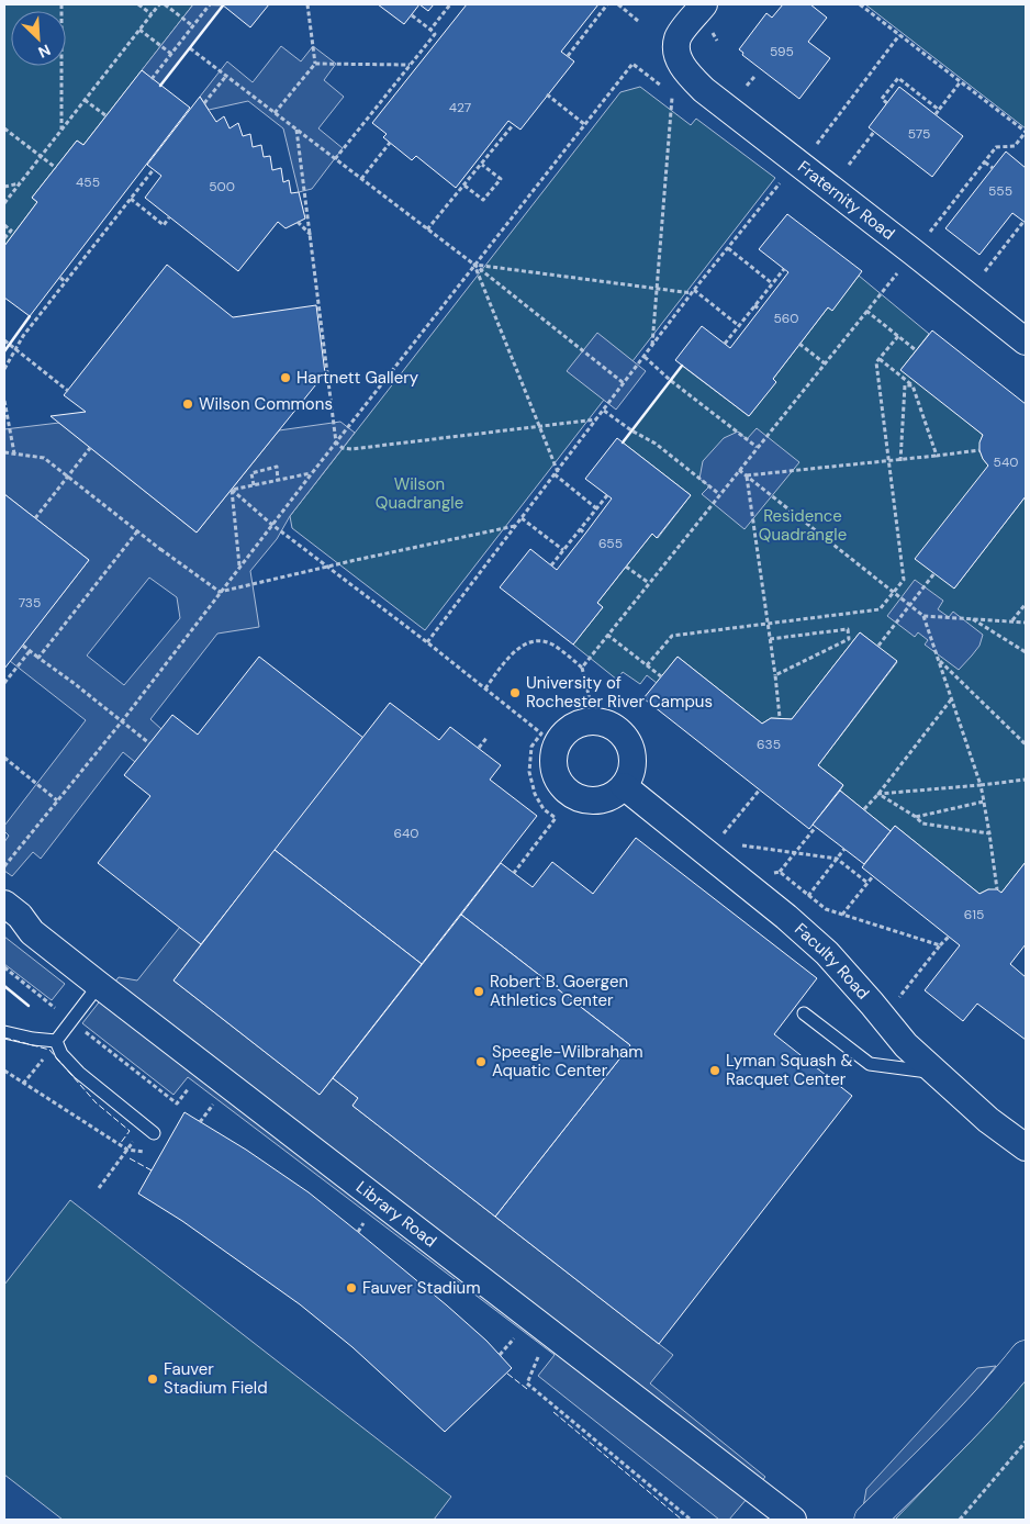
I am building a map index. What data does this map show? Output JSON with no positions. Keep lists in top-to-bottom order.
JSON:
{
  "streets": {
    "street": ["Fraternity Road", "Faculty Road", "Library Road"]
  },
  "parks": ["Wilson Quadrangle", "Residence Quadrangle"],
  "places": [
    "Hartnett Gallery",
    "Wilson Commons",
    "University of Rochester River Campus",
    "Robert B. Goergen Athletics Center",
    "Speegle-Wilbraham Aquatic Center",
    "Lyman Squash & Racquet Center",
    "Fauver Stadium",
    "Fauver Stadium Field"
  ],
  "house_numbers": [
    "595",
    "427",
    "575",
    "455",
    "500",
    "555",
    "560",
    "540",
    "655",
    "735",
    "635",
    "640",
    "615"
  ],
  "north": "bottom right"
}
